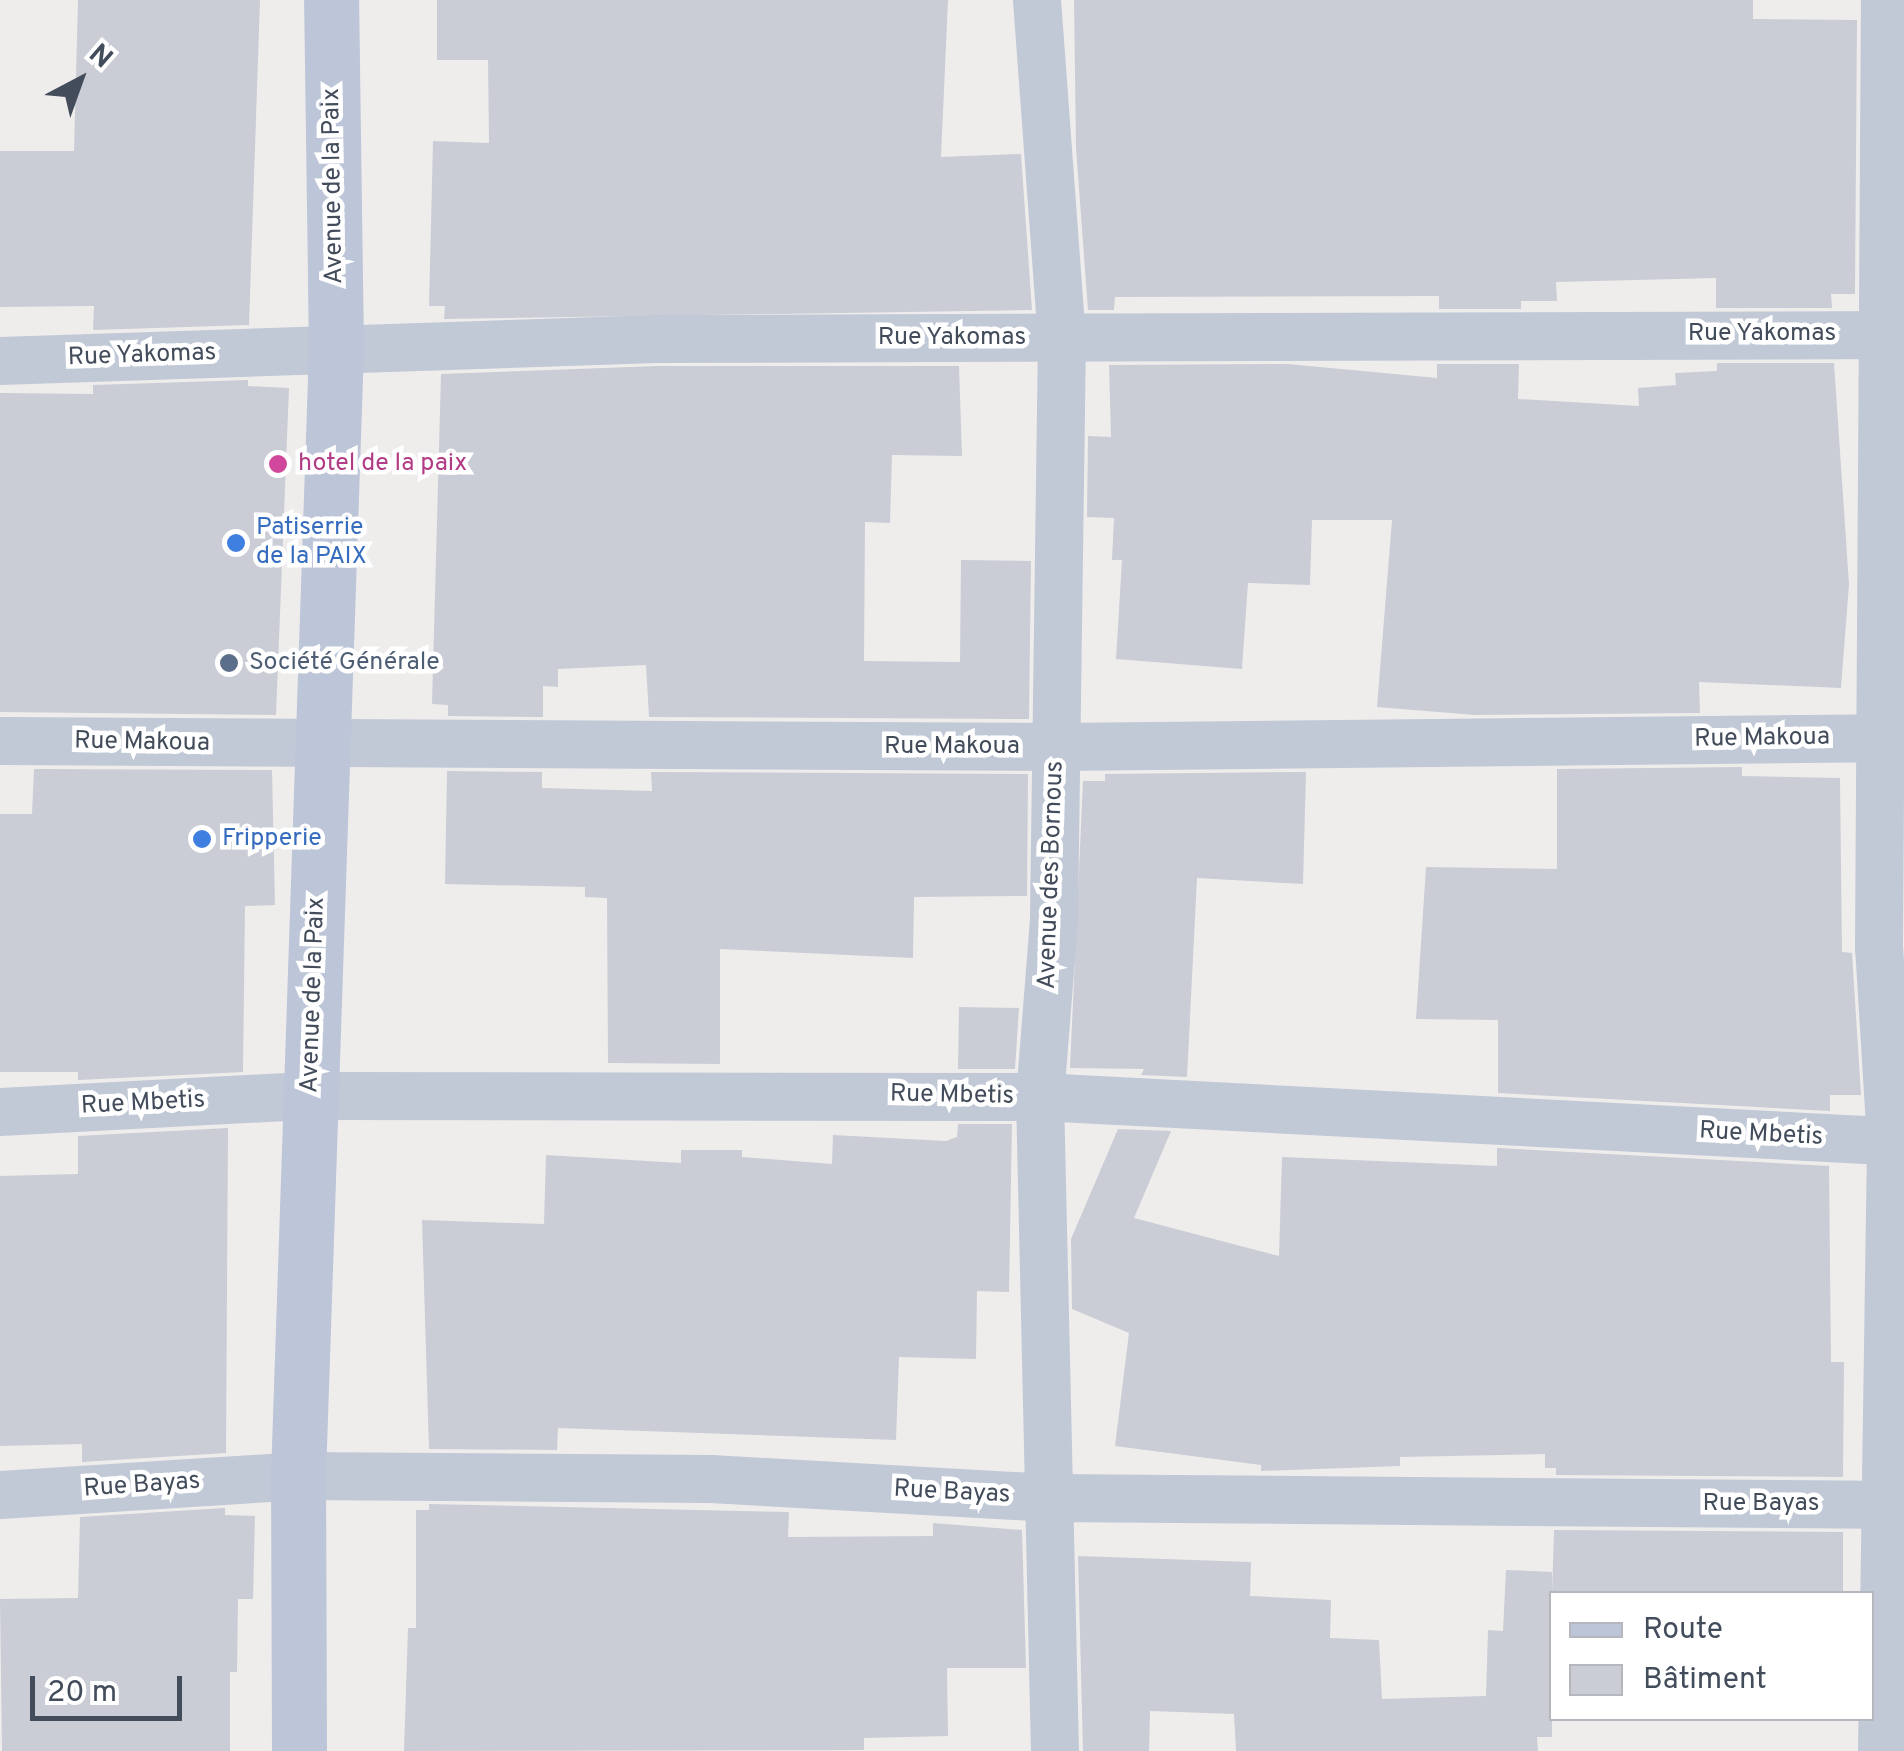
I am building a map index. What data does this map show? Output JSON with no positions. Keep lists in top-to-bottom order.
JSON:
{
  "streets": {
    "main road": ["Avenue de la Paix"],
    "street": [
      "Rue Yakomas",
      "Rue Makoua",
      "Avenue des Bornous",
      "Rue Mbetis",
      "Rue Bayas"
    ]
  },
  "crossings": [
    ["Avenue de la Paix", "Rue Yakomas"],
    ["Avenue de la Paix", "Rue Makoua"],
    ["Avenue de la Paix", "Rue Mbetis"],
    ["Avenue de la Paix", "Rue Bayas"],
    ["Rue Yakomas", "Avenue des Bornous"],
    ["Rue Makoua", "Avenue des Bornous"],
    ["Avenue des Bornous", "Rue Mbetis"],
    ["Avenue des Bornous", "Rue Bayas"]
  ],
  "places": [
    "hotel de la paix",
    "Patiserrie de la PAIX",
    "Société Générale",
    "Fripperie"
  ],
  "legend": ["Route", "Bâtiment"],
  "scale_bar": "20 m",
  "north": "top right"
}
